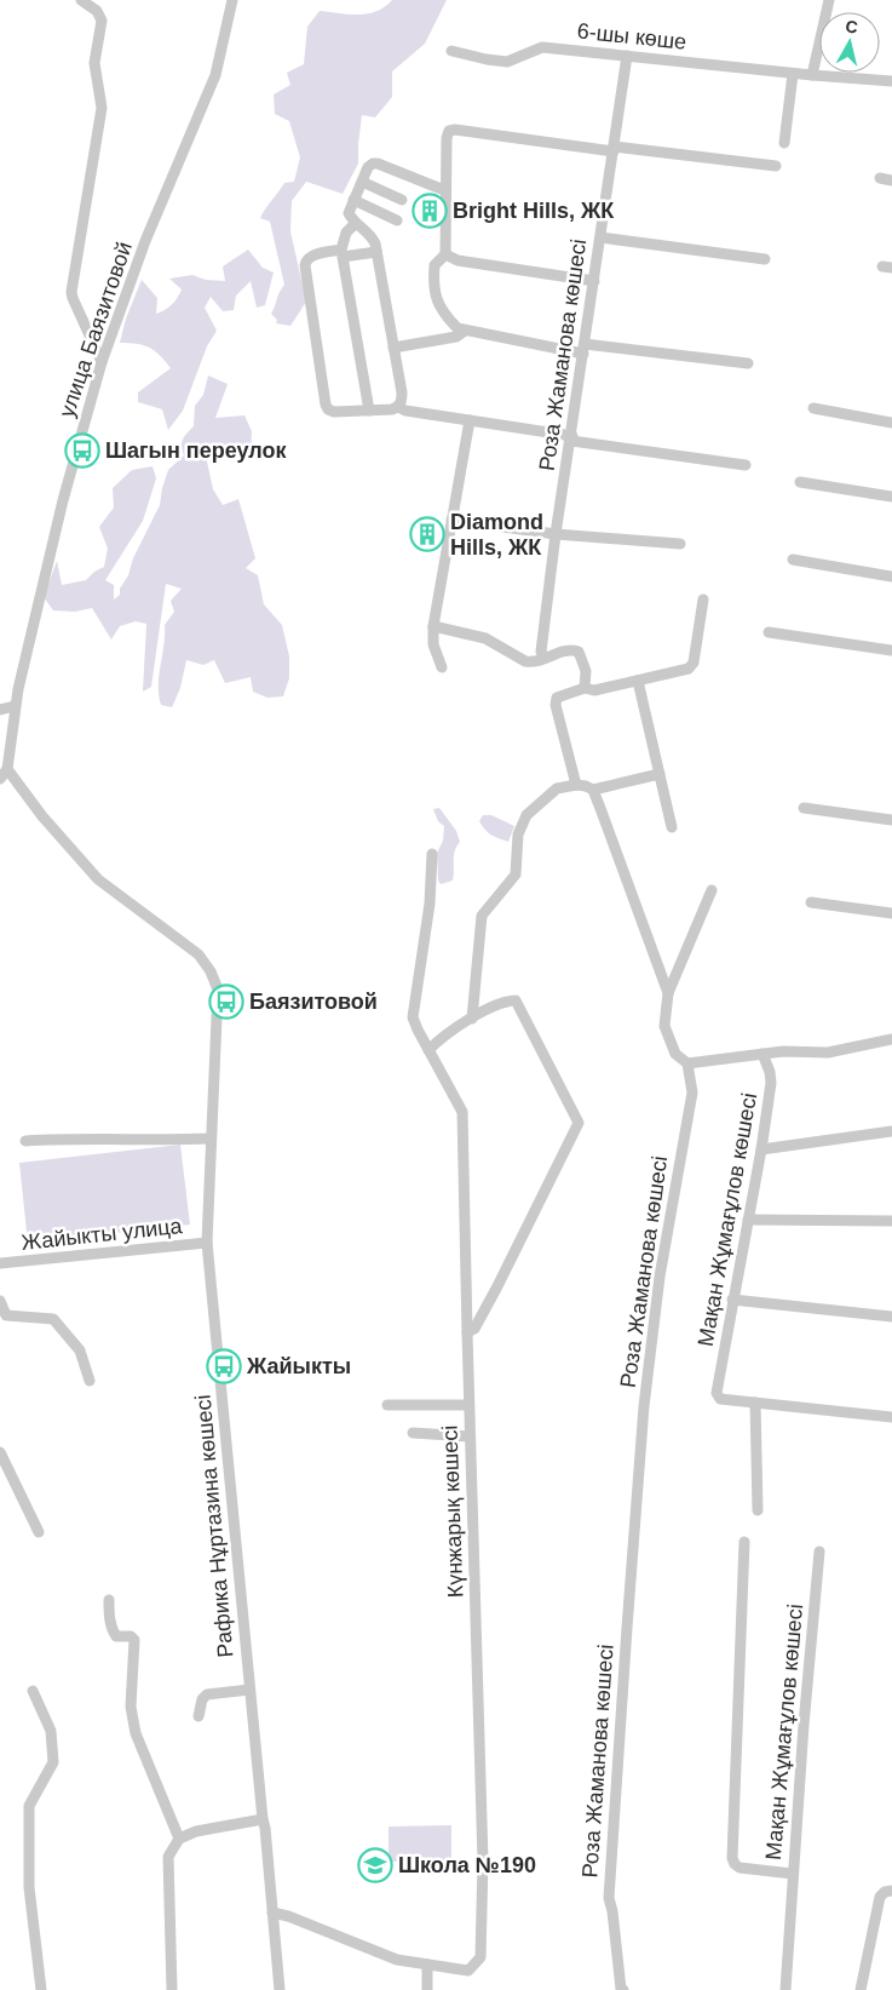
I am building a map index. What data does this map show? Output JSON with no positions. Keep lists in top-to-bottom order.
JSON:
{
  "streets": {
    "street": [
      "6-шы көше",
      "улица Баязитовой",
      "Роза Жаманова көшесі",
      "Мақан Жұмағұлов көшесі",
      "Жайыкты улица",
      "Күнжарық көшесі",
      "Рафика Нұртазина көшесі"
    ]
  },
  "crossings": [
    ["6-шы көше", "Роза Жаманова көшесі"],
    ["улица Баязитовой", "Рафика Нұртазина көшесі"],
    ["Жайыкты улица", "Рафика Нұртазина көшесі"],
    ["Күнжарық көшесі", "Рафика Нұртазина көшесі"]
  ],
  "places": {
    "building": ["Bright Hills, ЖК", "Diamond Hills, ЖК"],
    "bus stop": ["Шагын переулок", "Баязитовой", "Жайыкты"],
    "school or university": ["Школа №190"]
  },
  "north": "top"
}
